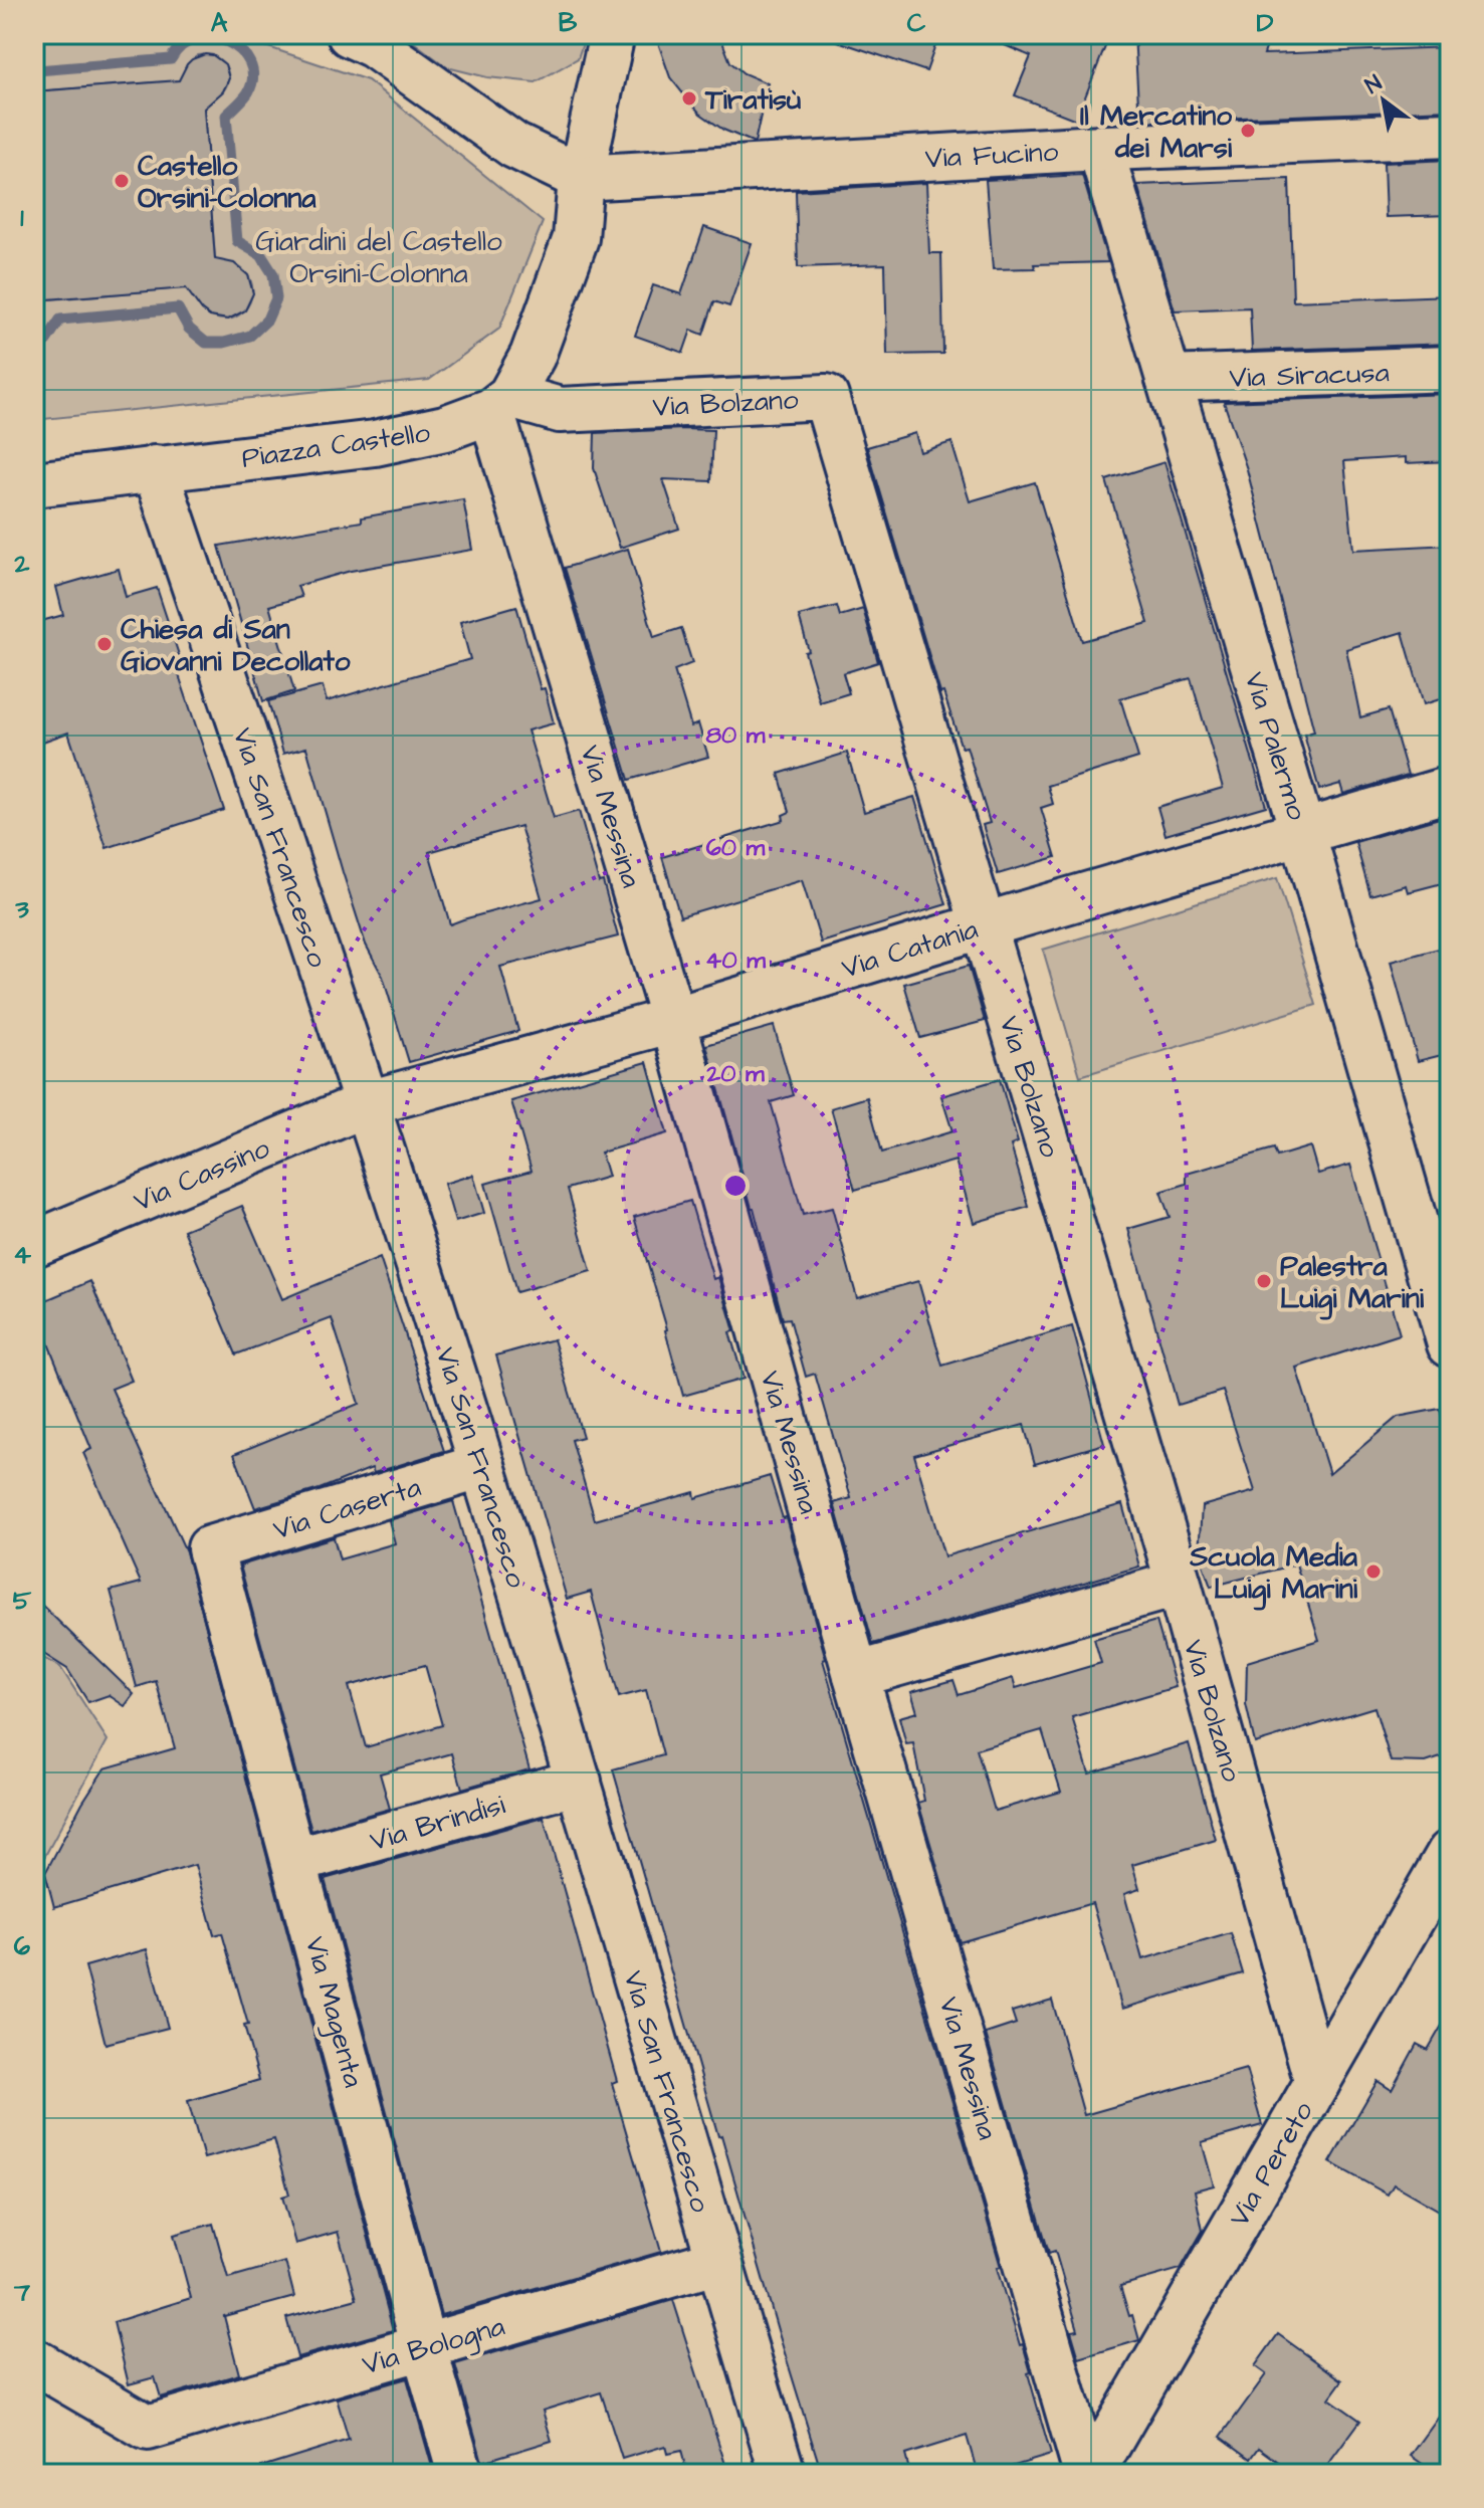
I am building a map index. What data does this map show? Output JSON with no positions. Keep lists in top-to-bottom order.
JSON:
{
  "streets": {
    "street": [
      "Via Fucino",
      "Via Siracusa",
      "Via Bolzano",
      "Piazza Castello",
      "Via Palermo",
      "Via Messina",
      "Via San Francesco",
      "Via Catania",
      "Via Cassino",
      "Via Caserta",
      "Via Brindisi",
      "Via Magenta",
      "Via Pereto",
      "Via Bologna"
    ]
  },
  "crossings": [
    ["Via Fucino", "Via Palermo"],
    ["Via Siracusa", "Via Palermo"],
    ["Via Bolzano", "Piazza Castello"],
    ["Via Bolzano", "Via Messina"],
    ["Via Bolzano", "Via Catania"],
    ["Via Bolzano", "Via Pereto"],
    ["Piazza Castello", "Via Messina"],
    ["Piazza Castello", "Via San Francesco"],
    ["Via Palermo", "Via Catania"],
    ["Via Messina", "Via Catania"],
    ["Via Messina", "Via Pereto"],
    ["Via San Francesco", "Via Catania"],
    ["Via San Francesco", "Via Cassino"],
    ["Via San Francesco", "Via Caserta"],
    ["Via San Francesco", "Via Brindisi"],
    ["Via San Francesco", "Via Bologna"],
    ["Via Catania", "Via Cassino"],
    ["Via Caserta", "Via Magenta"],
    ["Via Brindisi", "Via Magenta"],
    ["Via Magenta", "Via Bologna"]
  ],
  "parks": ["Giardini del Castello Orsini-Colonna"],
  "places": [
    "Tiratisù",
    "Il Mercatino dei Marsi",
    "Castello Orsini-Colonna",
    "Chiesa di San Giovanni Decollato",
    "Palestra Luigi Marini",
    "Scuola Media Luigi Marini"
  ],
  "north": "top left",
  "grid": {
    "columns": [
      "A",
      "B",
      "C",
      "D"
    ],
    "rows": [
      "1",
      "2",
      "3",
      "4",
      "5",
      "6",
      "7"
    ]
  },
  "rings": [
    "80 m",
    "60 m",
    "40 m",
    "20 m"
  ]
}
